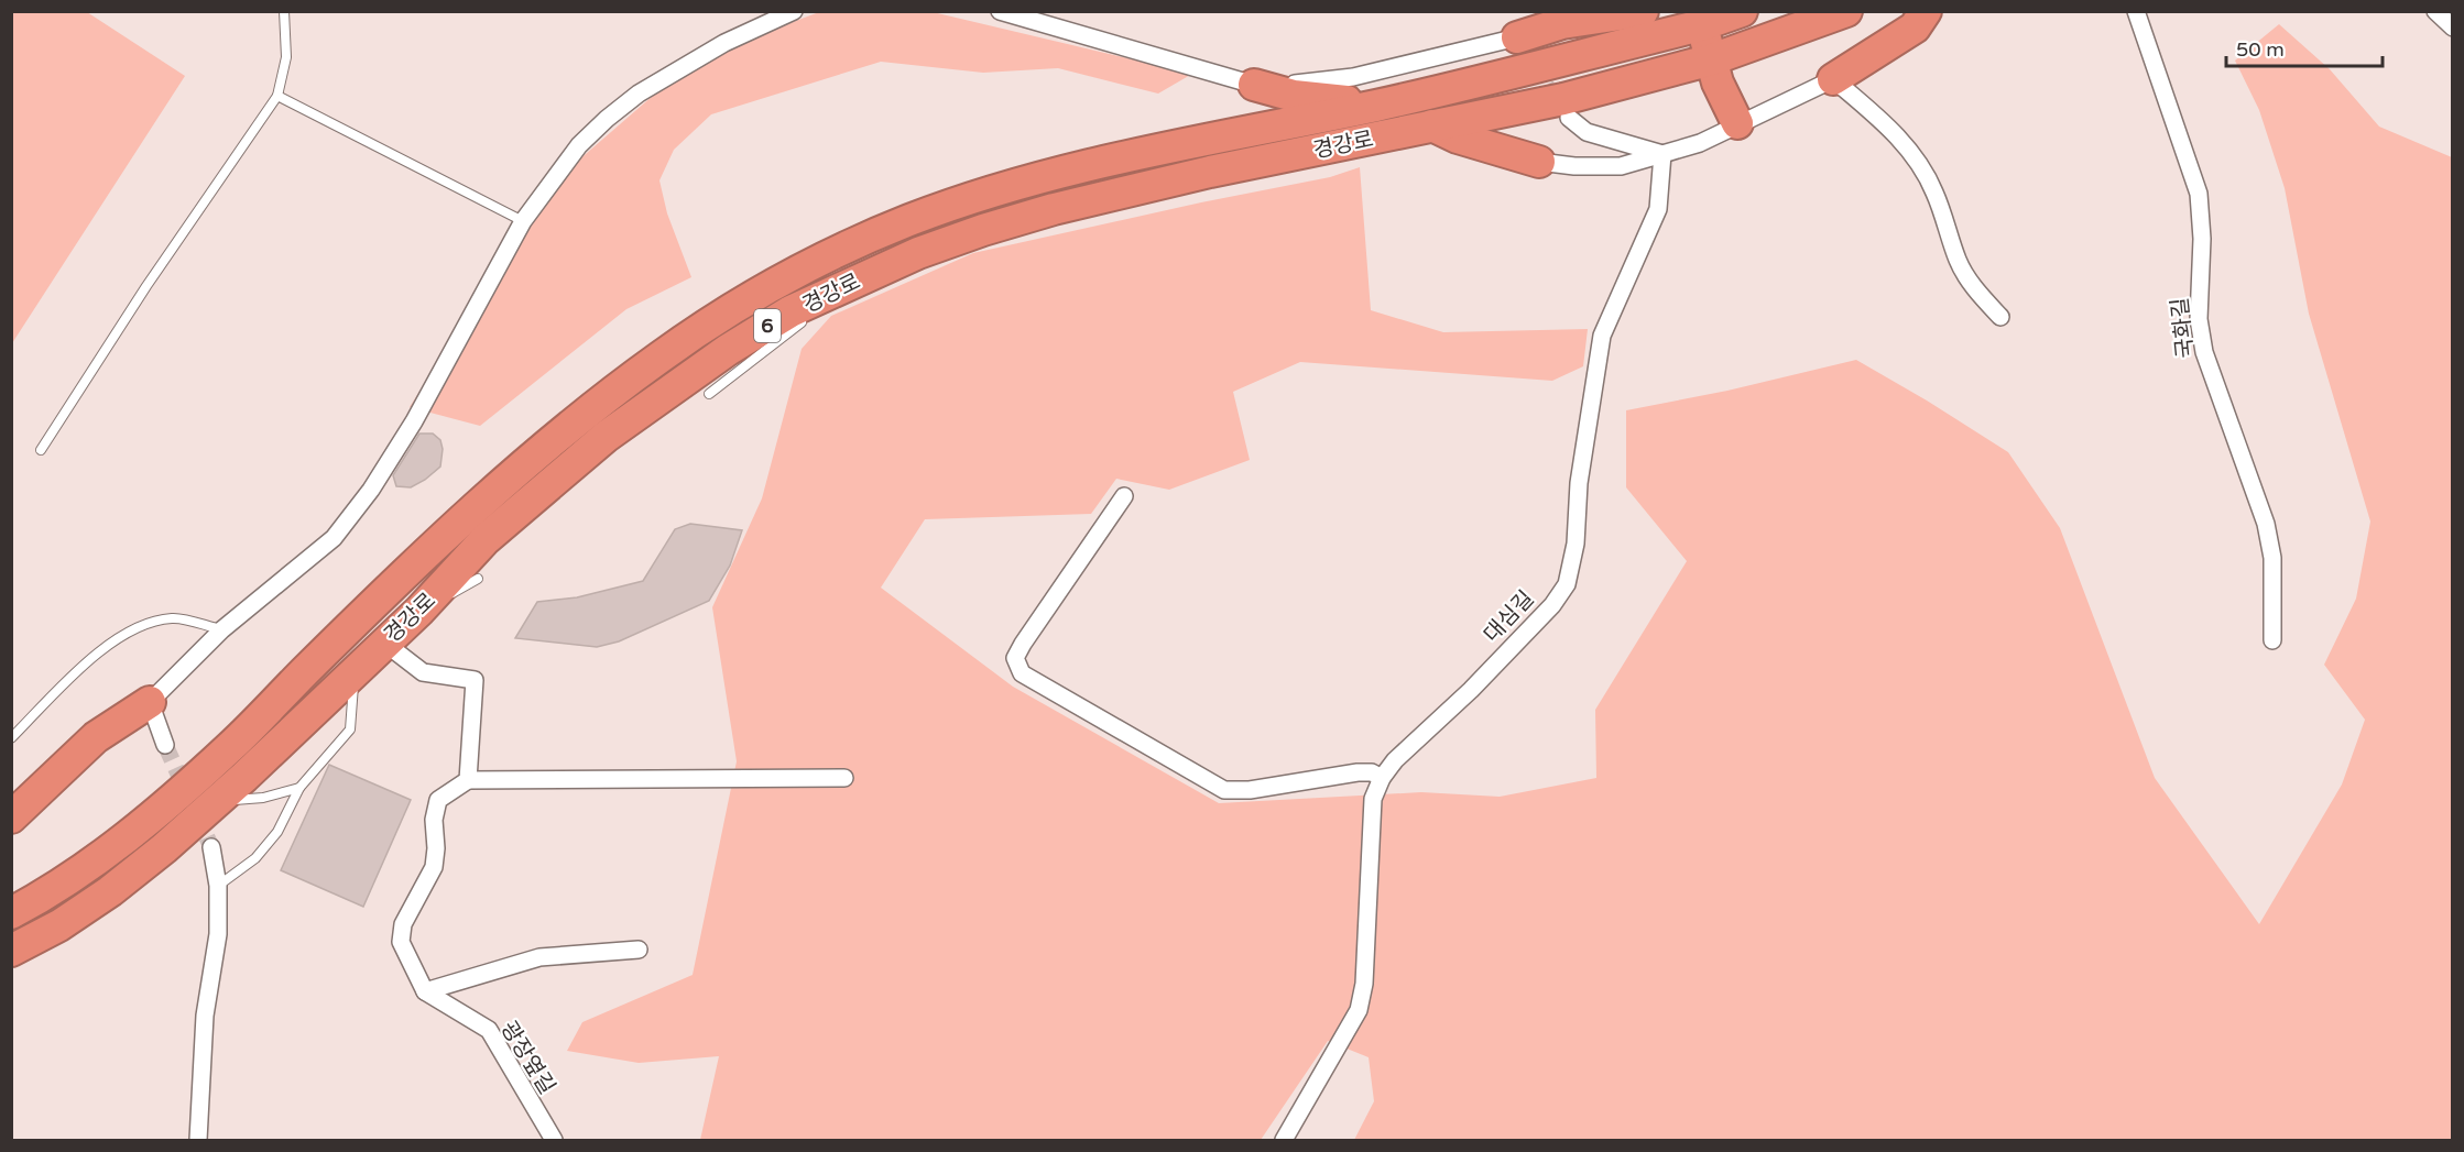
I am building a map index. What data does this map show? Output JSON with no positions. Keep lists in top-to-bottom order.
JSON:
{
  "streets": {
    "highway": ["경강로", "6"],
    "street": ["국화길", "대심길", "광장옆길"]
  },
  "scale_bar": "50 m"
}
